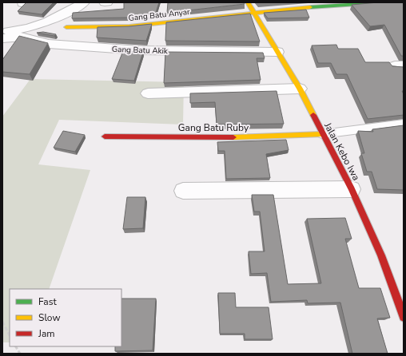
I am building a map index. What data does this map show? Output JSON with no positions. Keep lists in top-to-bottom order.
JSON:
{
  "streets": {
    "street": [
      "Gang Batu Anyar",
      "Gang Batu Akik",
      "Gang Batu Ruby",
      "Jalan Kebo Iwa"
    ]
  },
  "crossings": [
    ["Gang Batu Anyar", "Jalan Kebo Iwa"],
    ["Gang Batu Akik", "Jalan Kebo Iwa"],
    ["Gang Batu Ruby", "Jalan Kebo Iwa"]
  ],
  "legend": ["Fast", "Slow", "Jam"]
}
